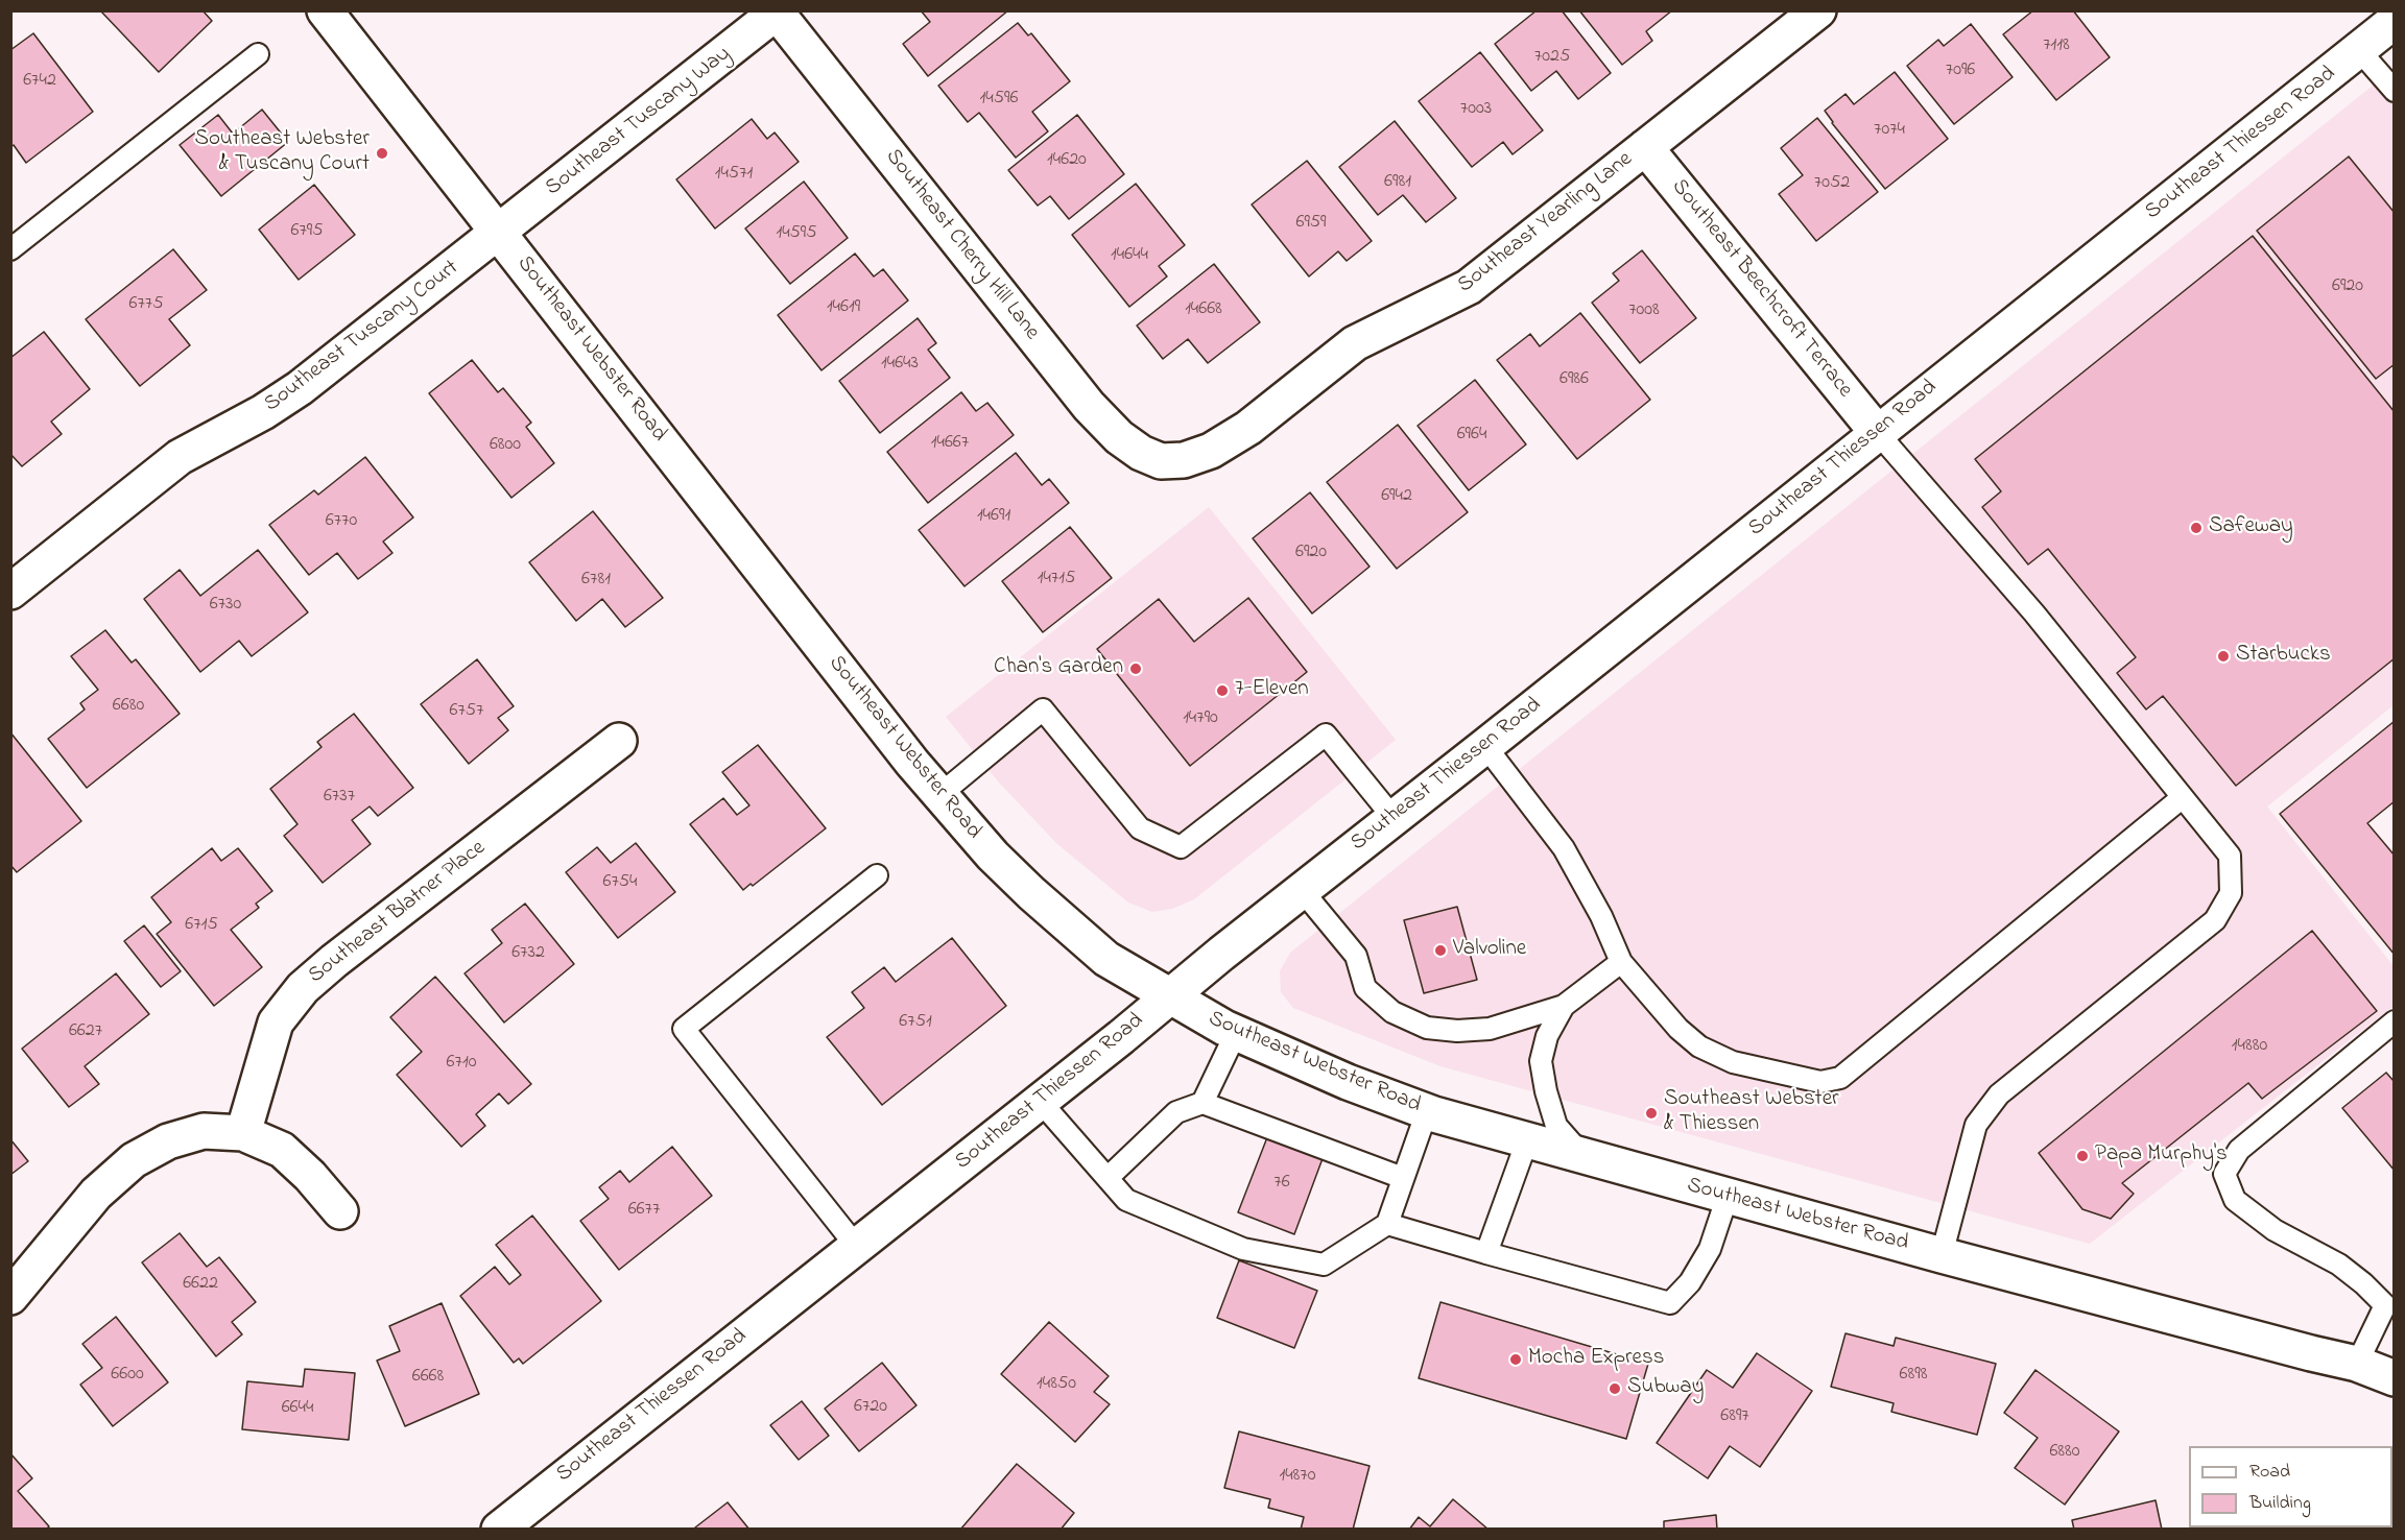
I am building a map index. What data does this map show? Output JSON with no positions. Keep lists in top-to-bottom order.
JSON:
{
  "streets": {
    "street": [
      "Southeast Tuscany Way",
      "Southeast Thiessen Road",
      "Southeast Yearling Lane",
      "Southeast Cherry Hill Lane",
      "Southeast Beechcroft Terrace",
      "Southeast Tuscany Court",
      "Southeast Webster Road",
      "Southeast Blatner Place"
    ]
  },
  "crossings": [
    ["Southeast Tuscany Way", "Southeast Cherry Hill Lane"],
    ["Southeast Tuscany Way", "Southeast Tuscany Court"],
    ["Southeast Tuscany Way", "Southeast Webster Road"],
    ["Southeast Thiessen Road", "Southeast Beechcroft Terrace"],
    ["Southeast Thiessen Road", "Southeast Webster Road"],
    ["Southeast Yearling Lane", "Southeast Cherry Hill Lane"],
    ["Southeast Yearling Lane", "Southeast Beechcroft Terrace"],
    ["Southeast Tuscany Court", "Southeast Webster Road"]
  ],
  "places": [
    "Southeast Webster & Tuscany Court",
    "Safeway",
    "Starbucks",
    "Chan's Garden",
    "7-Eleven",
    "Valvoline",
    "Southeast Webster & Thiessen",
    "Papa Murphy's",
    "Mocha Express",
    "Subway"
  ],
  "house_numbers": [
    "7118",
    "7025",
    "7096",
    "6742",
    "14596",
    "7003",
    "7074",
    "14620",
    "14571",
    "6981",
    "7052",
    "6959",
    "6795",
    "14595",
    "14644",
    "6920",
    "6775",
    "14619",
    "14668",
    "7008",
    "14643",
    "6986",
    "6964",
    "14667",
    "6800",
    "6942",
    "14691",
    "6770",
    "6920",
    "14715",
    "6781",
    "6730",
    "6680",
    "6757",
    "14790",
    "6737",
    "6754",
    "6715",
    "6732",
    "6751",
    "6627",
    "14880",
    "6710",
    "76",
    "6677",
    "6622",
    "6600",
    "6898",
    "6668",
    "14850",
    "6720",
    "6644",
    "6897",
    "6880",
    "14870"
  ],
  "legend": ["Road", "Building"]
}
